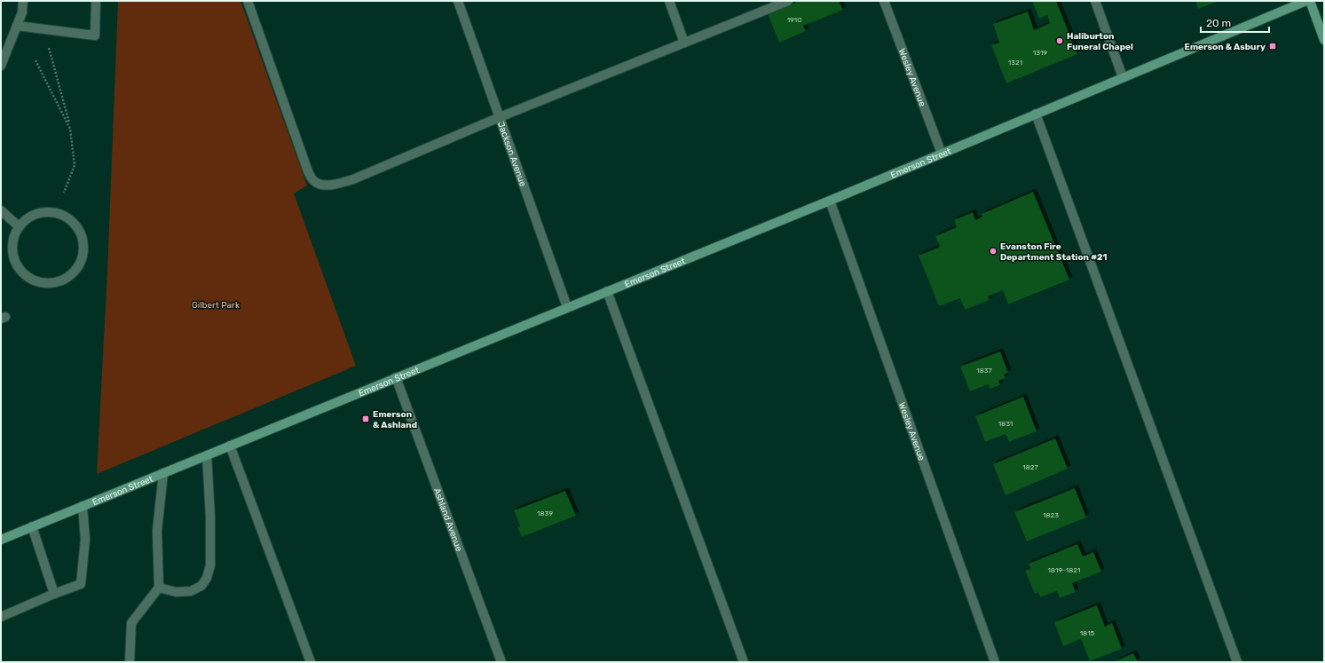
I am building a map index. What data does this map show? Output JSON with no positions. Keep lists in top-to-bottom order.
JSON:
{
  "streets": {
    "main road": ["Emerson Street"],
    "street": ["Wesley Avenue", "Jackson Avenue", "Ashland Avenue"]
  },
  "crossings": [
    ["Wesley Avenue", "Emerson Street"],
    ["Jackson Avenue", "Emerson Street"],
    ["Emerson Street", "Ashland Avenue"]
  ],
  "parks": ["Gilbert Park"],
  "places": {
    "other": ["Haliburton Funeral Chapel", "Evanston Fire Department Station #21"],
    "transit": ["Emerson & Asbury", "Emerson & Ashland"]
  },
  "house_numbers": [
    "1910",
    "1319",
    "1321",
    "1837",
    "1831",
    "1827",
    "1839",
    "1823",
    "1819-1821",
    "1815"
  ],
  "scale_bar": "20 m"
}
